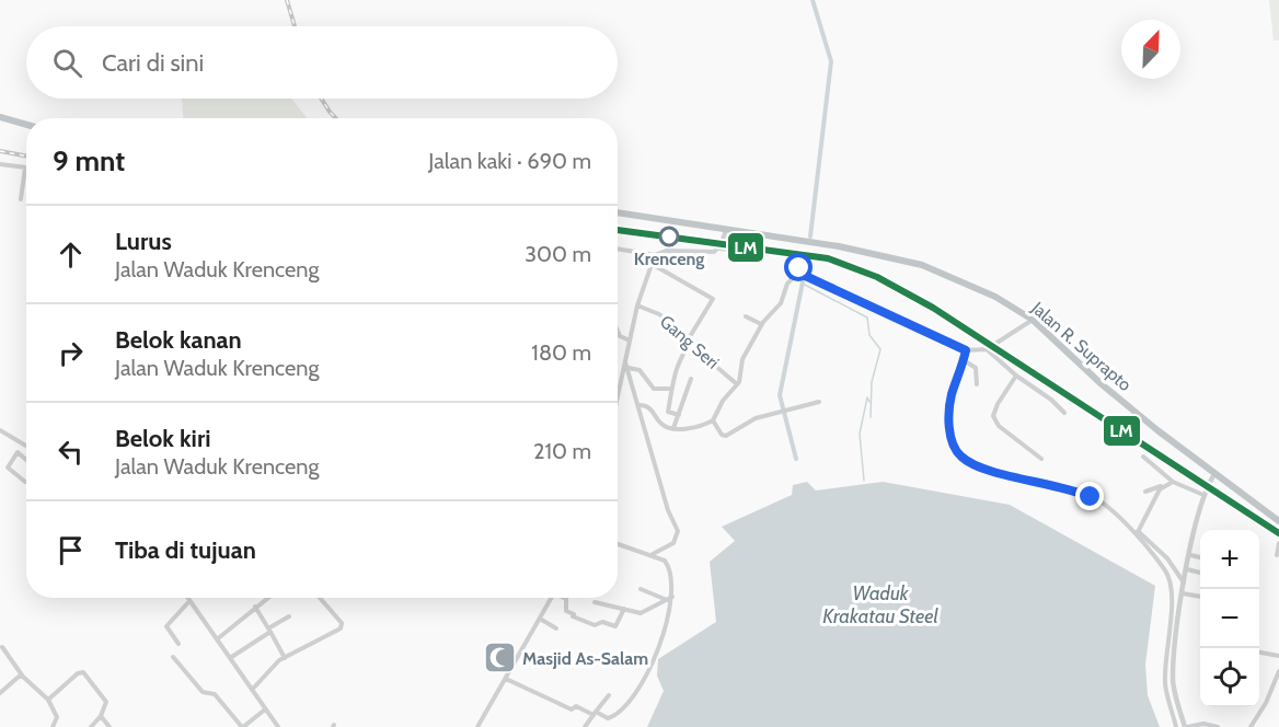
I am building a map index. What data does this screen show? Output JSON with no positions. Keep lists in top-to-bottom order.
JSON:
{
  "streets": {
    "highway": ["Jalan R. Suprapto"],
    "street": ["Gang Seri"]
  },
  "water": ["Waduk Krakatau Steel"],
  "places": {
    "other": ["Krenceng"],
    "mosque": ["Masjid As-Salam"]
  },
  "lines": ["transit line LM"],
  "north": "top right",
  "page": {
    "search": "Cari di sini",
    "heading": ["9 mnt", "Jalan kaki · 690 m"],
    "list": [
      ["Lurus", "Jalan Waduk Krenceng", "300 m"],
      ["Belok kanan", "Jalan Waduk Krenceng", "180 m"],
      ["Belok kiri", "Jalan Waduk Krenceng", "210 m"],
      "Tiba di tujuan"
    ],
    "map_buttons": ["+", "−"]
  }
}
